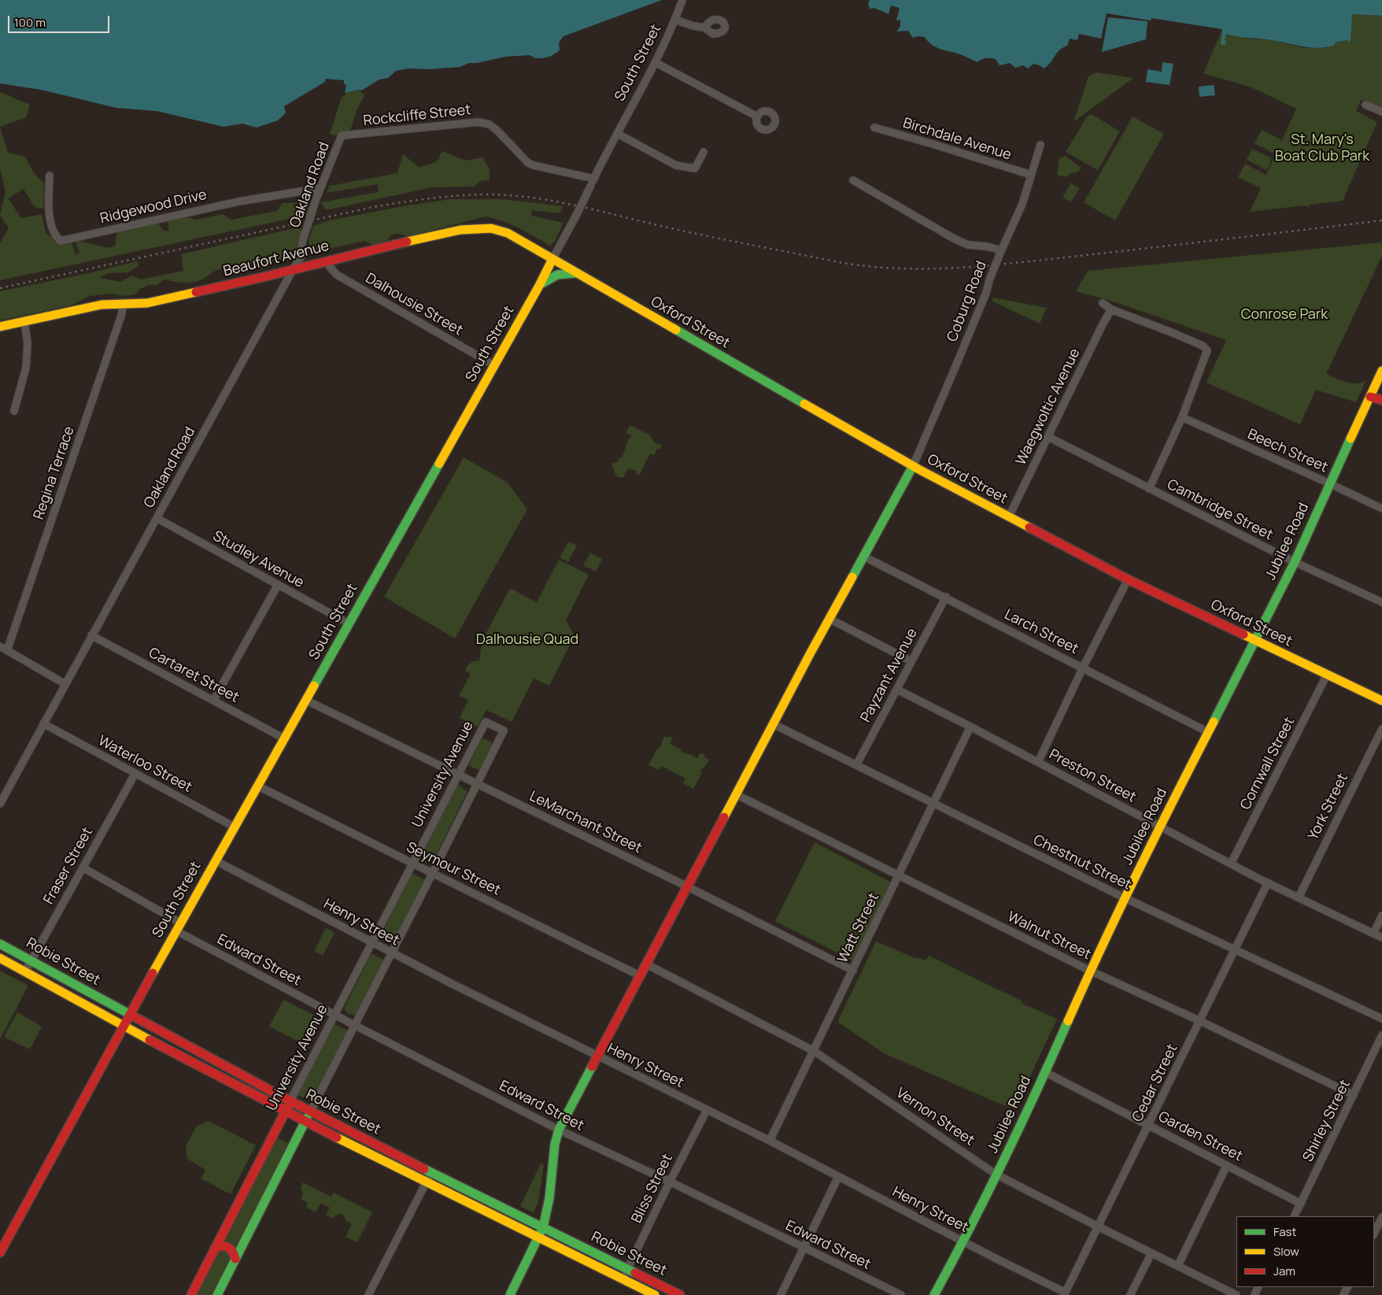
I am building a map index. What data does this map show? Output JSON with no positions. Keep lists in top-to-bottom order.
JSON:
{
  "streets": {
    "main road": [
      "South Street",
      "Beaufort Avenue",
      "Oxford Street",
      "Jubilee Road",
      "University Avenue",
      "Robie Street"
    ],
    "street": [
      "Rockcliffe Street",
      "Birchdale Avenue",
      "Oakland Road",
      "Ridgewood Drive",
      "Coburg Road",
      "Dalhousie Street",
      "Waegwoltic Avenue",
      "Beech Street",
      "Regina Terrace",
      "Cambridge Street",
      "Studley Avenue",
      "Larch Street",
      "Cartaret Street",
      "Payzant Avenue",
      "Cornwall Street",
      "Waterloo Street",
      "Preston Street",
      "York Street",
      "LeMarchant Street",
      "Chestnut Street",
      "Fraser Street",
      "Seymour Street",
      "Henry Street",
      "Watt Street",
      "Walnut Street",
      "Edward Street",
      "Cedar Street",
      "Vernon Street",
      "Shirley Street",
      "Garden Street",
      "Bliss Street"
    ]
  },
  "crossings": [
    ["South Street", "Rockcliffe Street"],
    ["South Street", "Beaufort Avenue"],
    ["South Street", "Dalhousie Street"],
    ["South Street", "Oxford Street"],
    ["South Street", "Studley Avenue"],
    ["South Street", "Cartaret Street"],
    ["South Street", "Waterloo Street"],
    ["South Street", "LeMarchant Street"],
    ["South Street", "Seymour Street"],
    ["South Street", "Henry Street"],
    ["South Street", "Edward Street"],
    ["South Street", "Robie Street"],
    ["Rockcliffe Street", "Oakland Road"],
    ["Birchdale Avenue", "Coburg Road"],
    ["Oakland Road", "Ridgewood Drive"],
    ["Oakland Road", "Beaufort Avenue"],
    ["Oakland Road", "Studley Avenue"],
    ["Oakland Road", "Cartaret Street"],
    ["Oakland Road", "Waterloo Street"],
    ["Beaufort Avenue", "Dalhousie Street"],
    ["Beaufort Avenue", "Oxford Street"],
    ["Beaufort Avenue", "Regina Terrace"],
    ["Coburg Road", "Oxford Street"],
    ["Oxford Street", "Waegwoltic Avenue"],
    ["Oxford Street", "Jubilee Road"],
    ["Oxford Street", "Cornwall Street"],
    ["Waegwoltic Avenue", "Cambridge Street"],
    ["Beech Street", "Jubilee Road"],
    ["Cambridge Street", "Jubilee Road"],
    ["Jubilee Road", "Larch Street"],
    ["Jubilee Road", "Preston Street"],
    ["Jubilee Road", "Chestnut Street"],
    ["Jubilee Road", "Henry Street"],
    ["Jubilee Road", "Walnut Street"],
    ["Jubilee Road", "Vernon Street"],
    ["Jubilee Road", "Garden Street"],
    ["Larch Street", "Payzant Avenue"],
    ["Payzant Avenue", "Preston Street"],
    ["Payzant Avenue", "Chestnut Street"],
    ["Cornwall Street", "Preston Street"],
    ["Waterloo Street", "Fraser Street"],
    ["University Avenue", "LeMarchant Street"],
    ["University Avenue", "Seymour Street"],
    ["University Avenue", "Henry Street"],
    ["University Avenue", "Edward Street"],
    ["University Avenue", "Robie Street"],
    ["Preston Street", "York Street"],
    ["Preston Street", "Watt Street"],
    ["Preston Street", "Cedar Street"],
    ["LeMarchant Street", "Watt Street"],
    ["Chestnut Street", "Watt Street"],
    ["Chestnut Street", "Cedar Street"],
    ["Fraser Street", "Edward Street"],
    ["Fraser Street", "Robie Street"],
    ["Henry Street", "Watt Street"],
    ["Henry Street", "Cedar Street"],
    ["Henry Street", "Bliss Street"],
    ["Watt Street", "Walnut Street"],
    ["Watt Street", "Vernon Street"],
    ["Walnut Street", "Cedar Street"],
    ["Walnut Street", "Shirley Street"],
    ["Edward Street", "Bliss Street"],
    ["Robie Street", "Bliss Street"],
    ["Cedar Street", "Vernon Street"],
    ["Cedar Street", "Garden Street"],
    ["Shirley Street", "Garden Street"]
  ],
  "parks": ["St. Mary's Boat Club Park", "Conrose Park", "Dalhousie Quad"],
  "legend": ["Fast", "Slow", "Jam"],
  "scale_bar": "100 m"
}
